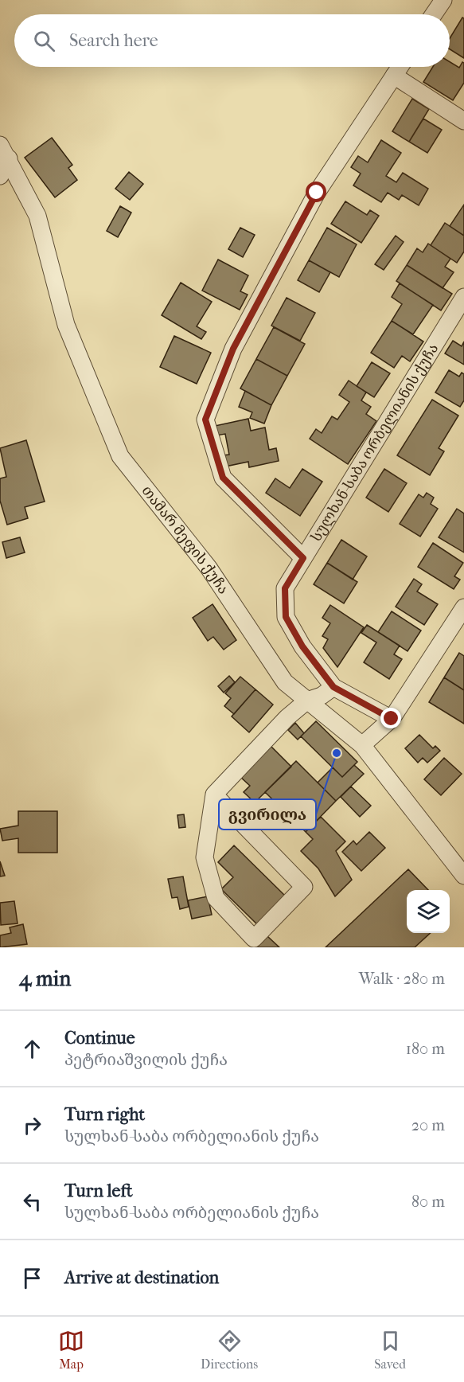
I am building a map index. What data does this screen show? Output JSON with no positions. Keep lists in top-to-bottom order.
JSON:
{
  "streets": {
    "street": ["სულხან-საბა ორბელიანის ქუჩა", "თამარ მეფის ქუჩა"]
  },
  "places": ["გვირილა"],
  "page": {
    "search": "Search here",
    "heading": ["4 min", "Walk · 280 m"],
    "list": [
      ["Continue", "პეტრიაშვილის ქუჩა", "180 m"],
      ["Turn right", "სულხან-საბა ორბელიანის ქუჩა", "20 m"],
      ["Turn left", "სულხან-საბა ორბელიანის ქუჩა", "80 m"],
      "Arrive at destination"
    ],
    "nav": ["Map", "Directions", "Saved"]
  }
}
